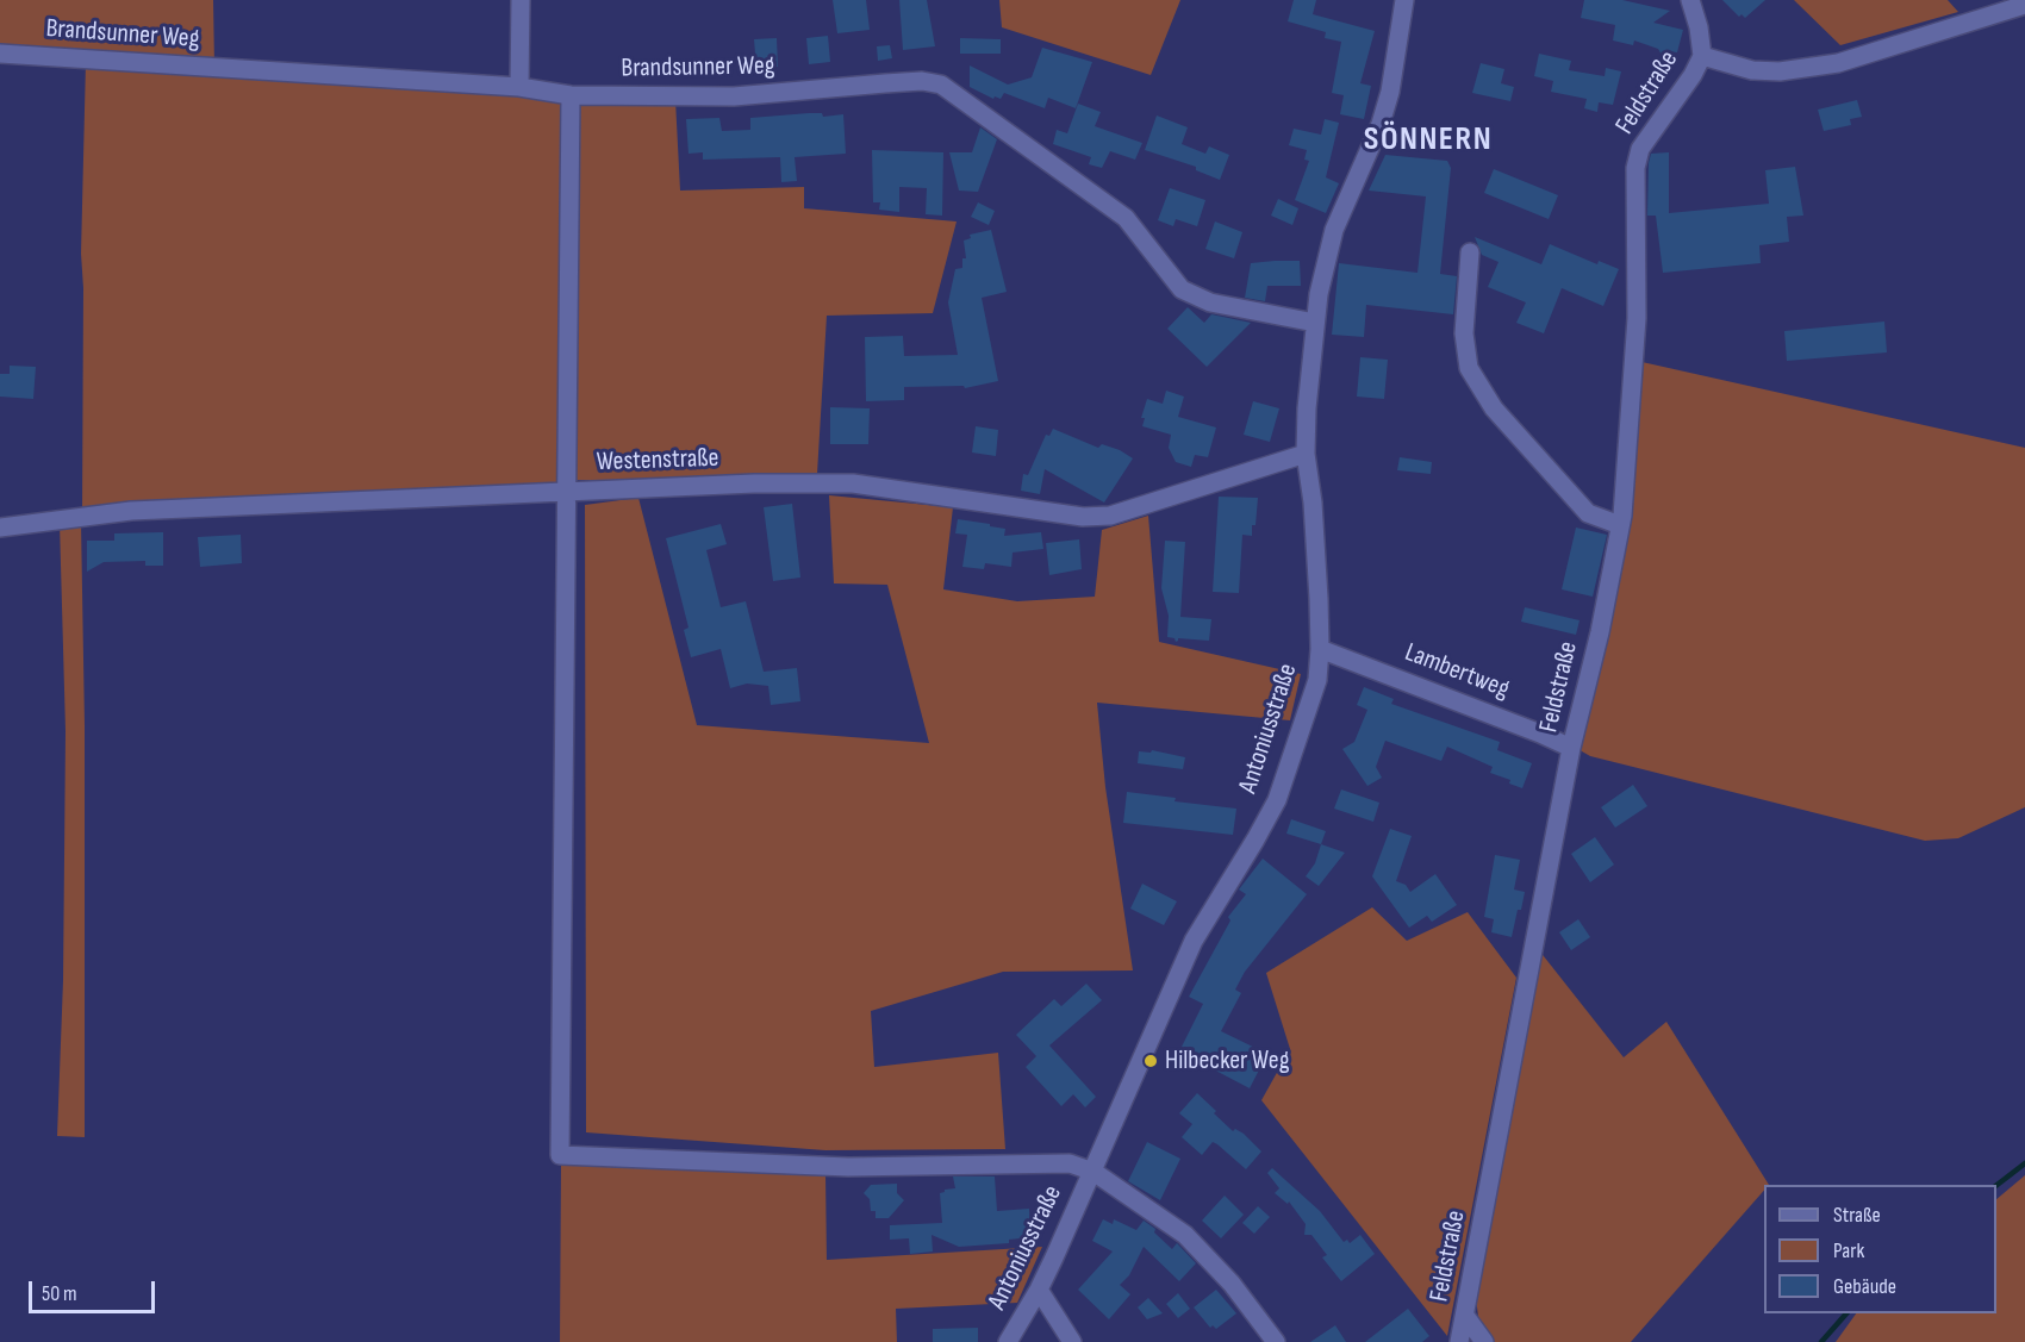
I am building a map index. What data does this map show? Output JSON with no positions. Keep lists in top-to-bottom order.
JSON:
{
  "streets": {
    "street": [
      "Brandsunner Weg",
      "Feldstraße",
      "Westenstraße",
      "Lambertweg",
      "Antoniusstraße"
    ]
  },
  "crossings": [
    ["Brandsunner Weg", "Antoniusstraße"],
    ["Feldstraße", "Lambertweg"],
    ["Westenstraße", "Antoniusstraße"],
    ["Lambertweg", "Antoniusstraße"]
  ],
  "districts": ["SÖNNERN"],
  "places": ["Hilbecker Weg"],
  "legend": ["Straße", "Park", "Gebäude"],
  "scale_bar": "50 m"
}
